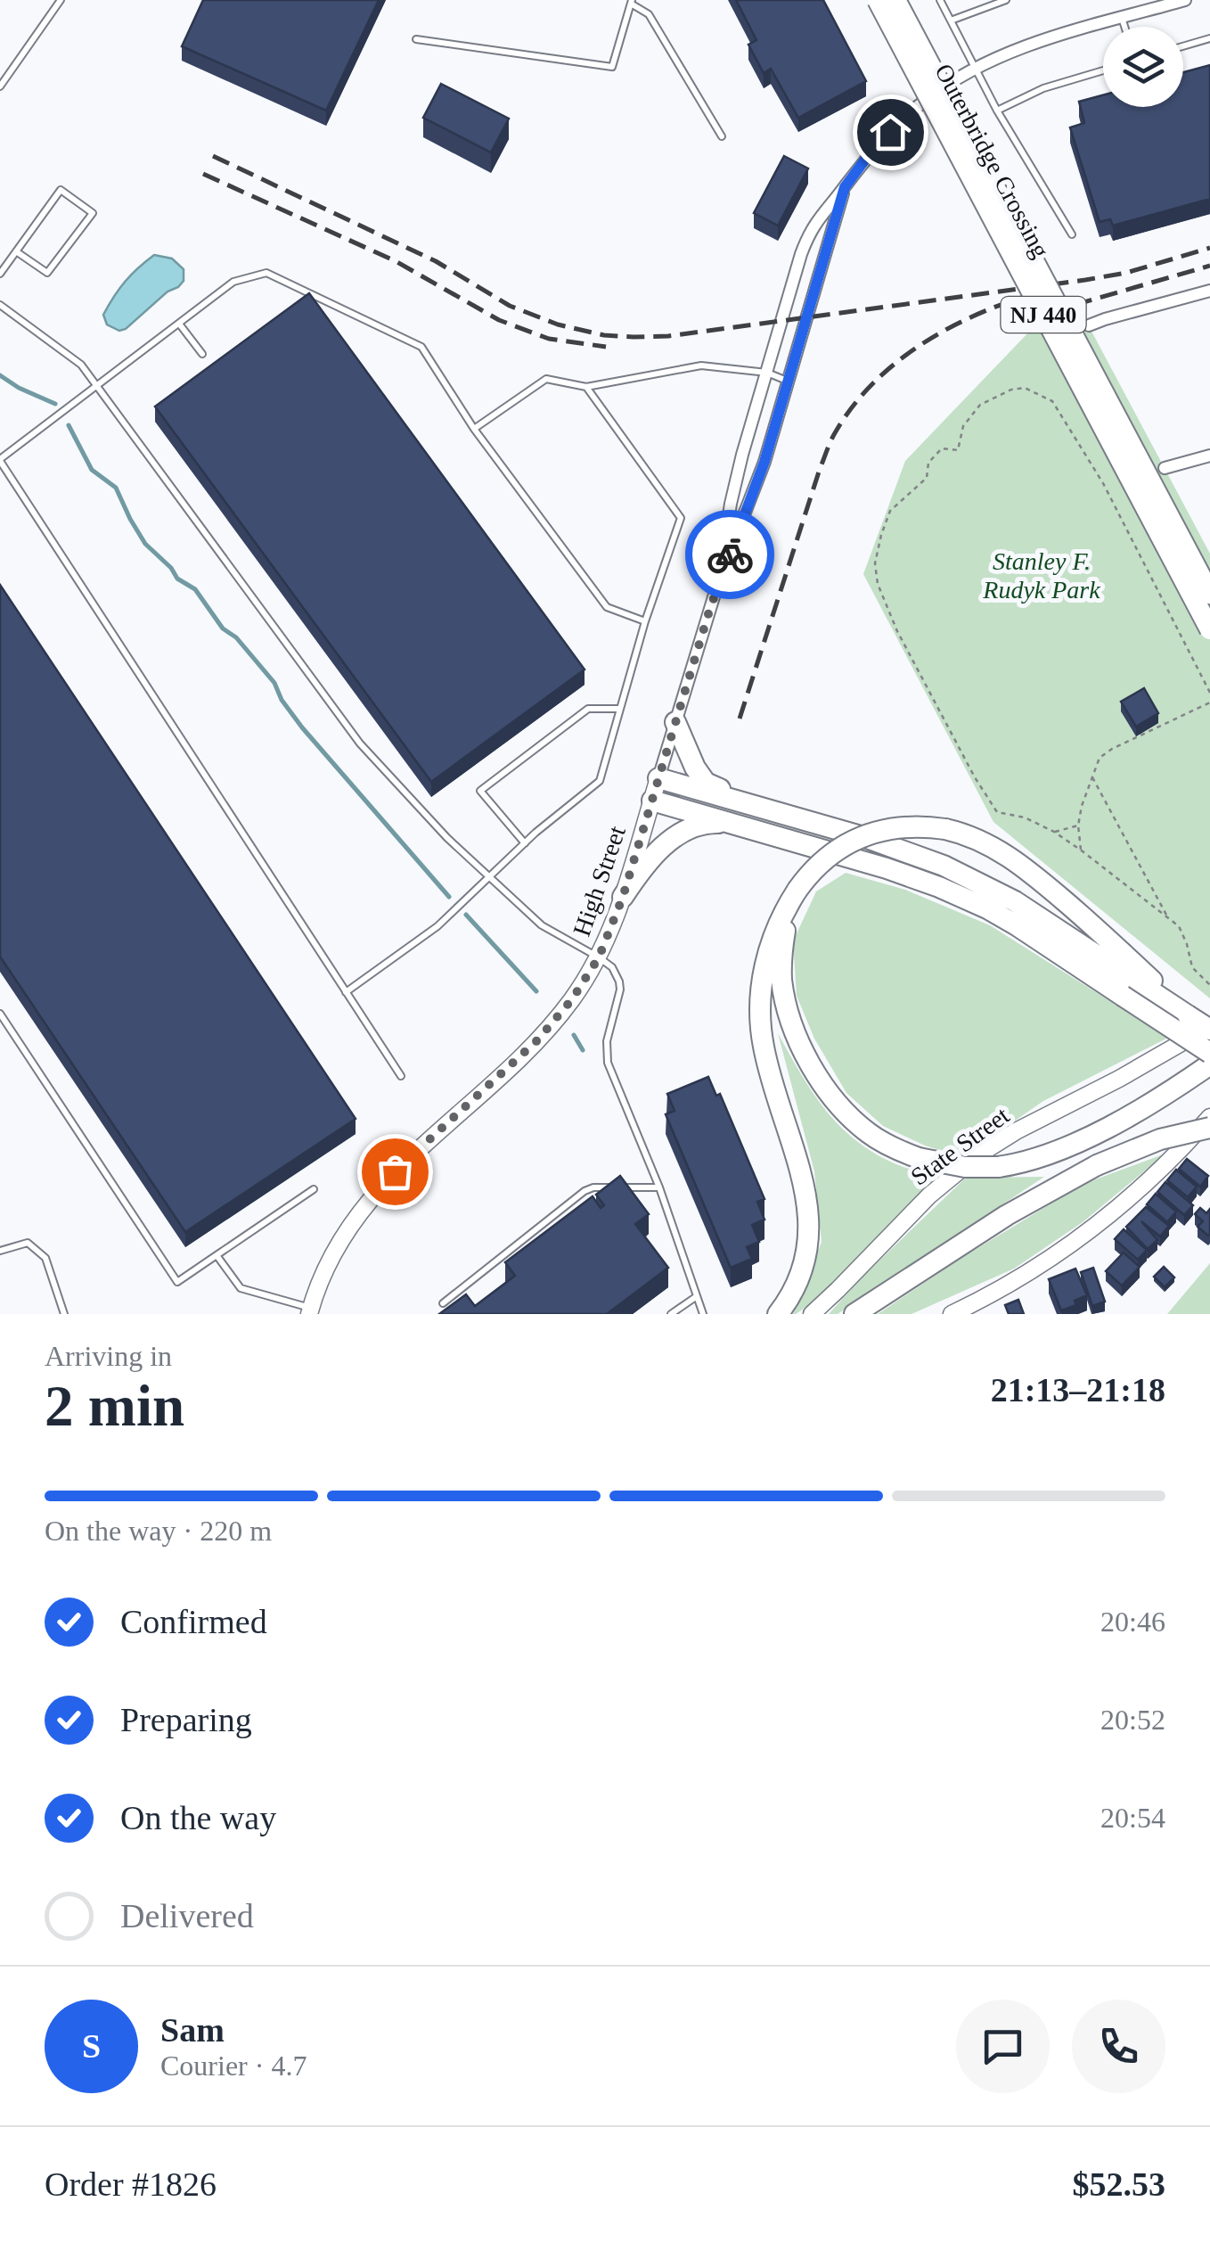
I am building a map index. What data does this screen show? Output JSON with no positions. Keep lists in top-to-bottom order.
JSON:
{
  "streets": {
    "highway": ["Outerbridge Crossing", "NJ 440"],
    "street": ["High Street", "State Street"]
  },
  "parks": ["Stanley F. Rudyk Park"],
  "page": {
    "heading": ["2 min", "Arriving in", "21:13–21:18"],
    "panel": [
      "Sam",
      "Courier · 4.7",
      "Order #1826",
      "$52.53"
    ],
    "bar": "On the way · 220 m",
    "list": [
      ["Confirmed", "20:46"],
      ["Preparing", "20:52"],
      ["On the way", "20:54"],
      "Delivered"
    ],
    "round": "S"
  }
}
